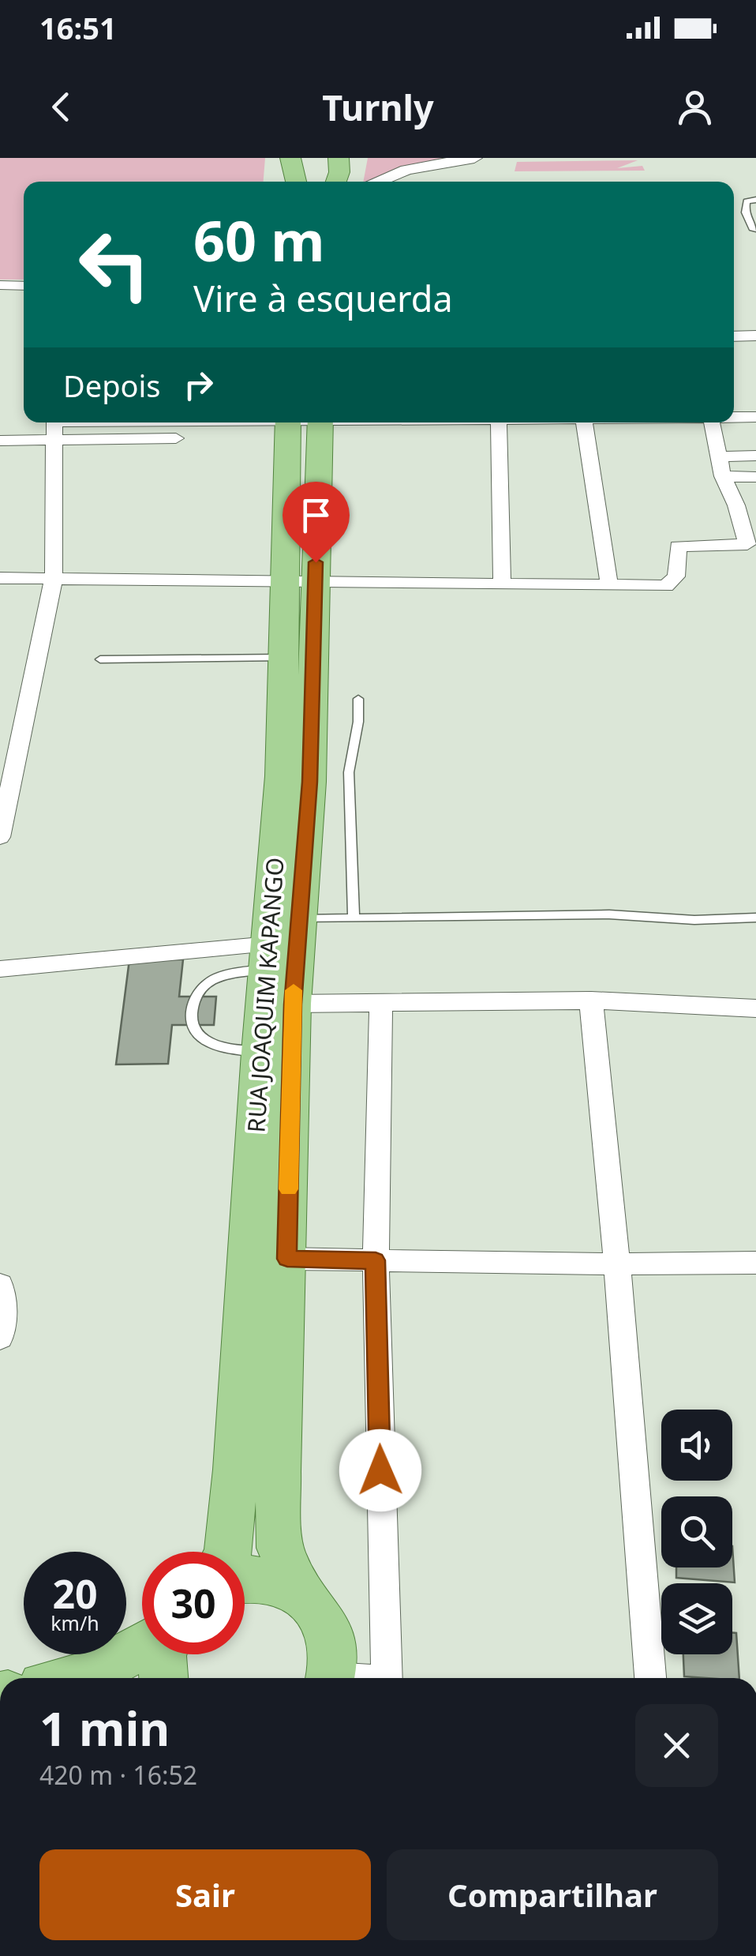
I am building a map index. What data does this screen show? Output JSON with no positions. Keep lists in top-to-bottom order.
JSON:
{
  "streets": {
    "main road": ["RUA JOAQUIM KAPANGO"]
  },
  "page": {
    "status": "16:51",
    "header": "Turnly",
    "turn": ["60 m", "Vire à esquerda"],
    "then": "Depois",
    "speed": "20 km/h",
    "limit": "30",
    "heading": ["1 min", "420 m · 16:52"],
    "buttons": ["Sair", "Compartilhar"]
  }
}
